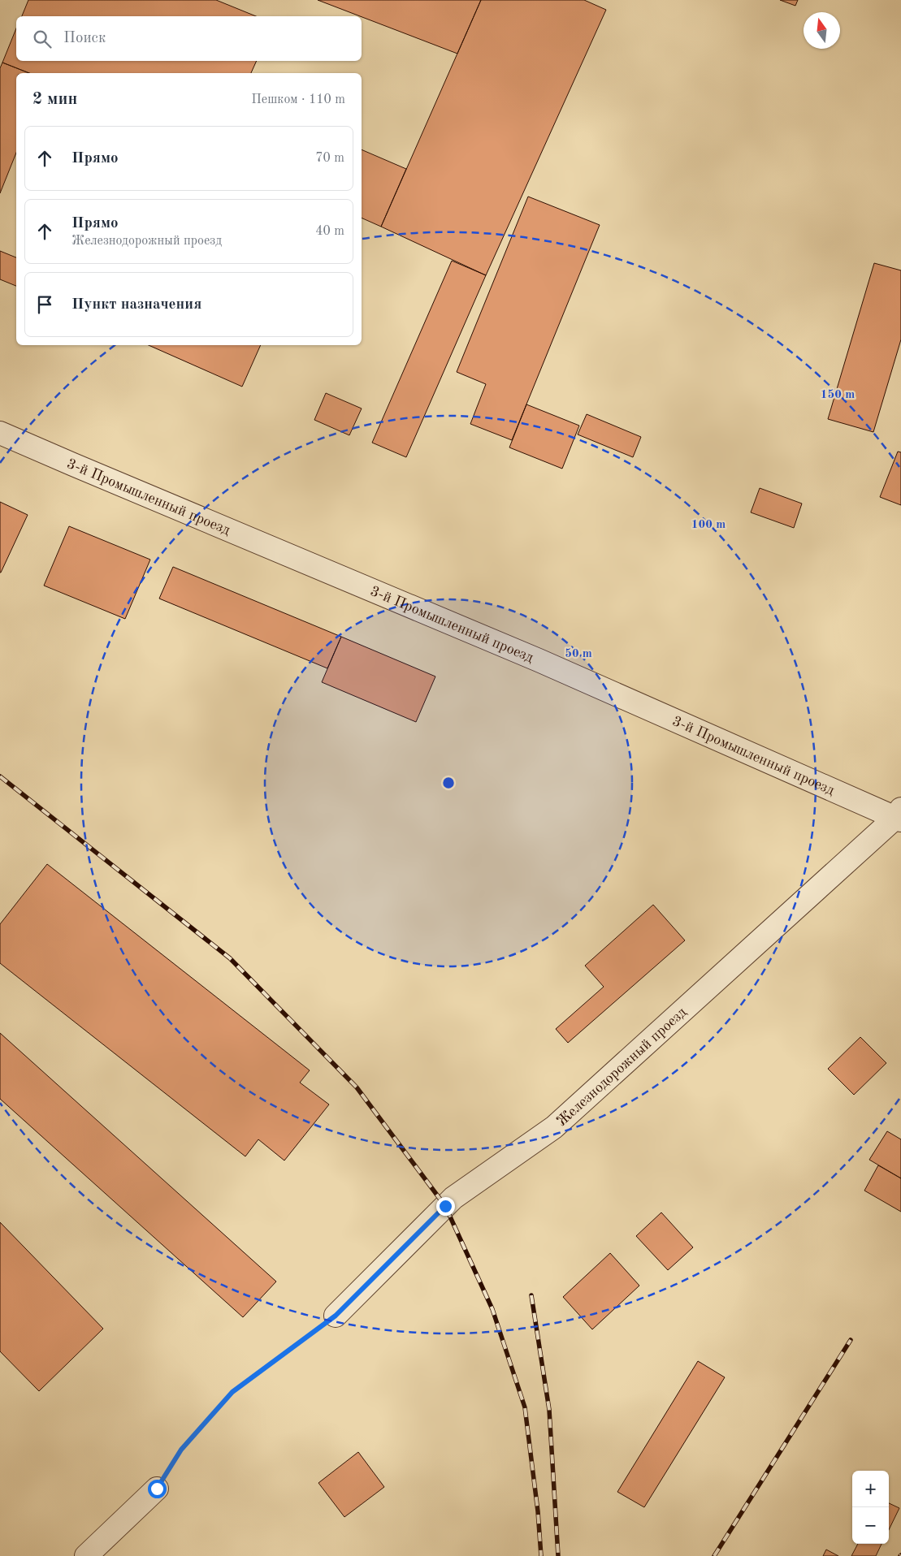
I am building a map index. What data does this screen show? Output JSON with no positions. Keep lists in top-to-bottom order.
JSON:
{
  "streets": {
    "street": ["3-й Промышленный проезд", "Железнодорожный проезд"]
  },
  "crossings": [
    ["3-й Промышленный проезд", "Железнодорожный проезд"]
  ],
  "north": "top",
  "page": {
    "search": "Поиск",
    "heading": ["2 мин", "Пешком · 110 m"],
    "list": [
      ["Прямо", "70 m"],
      ["Прямо", "Железнодорожный проезд", "40 m"],
      "Пункт назначения"
    ],
    "map_buttons": ["+", "−"]
  },
  "rings": ["150 m", "100 m", "50 m"]
}
